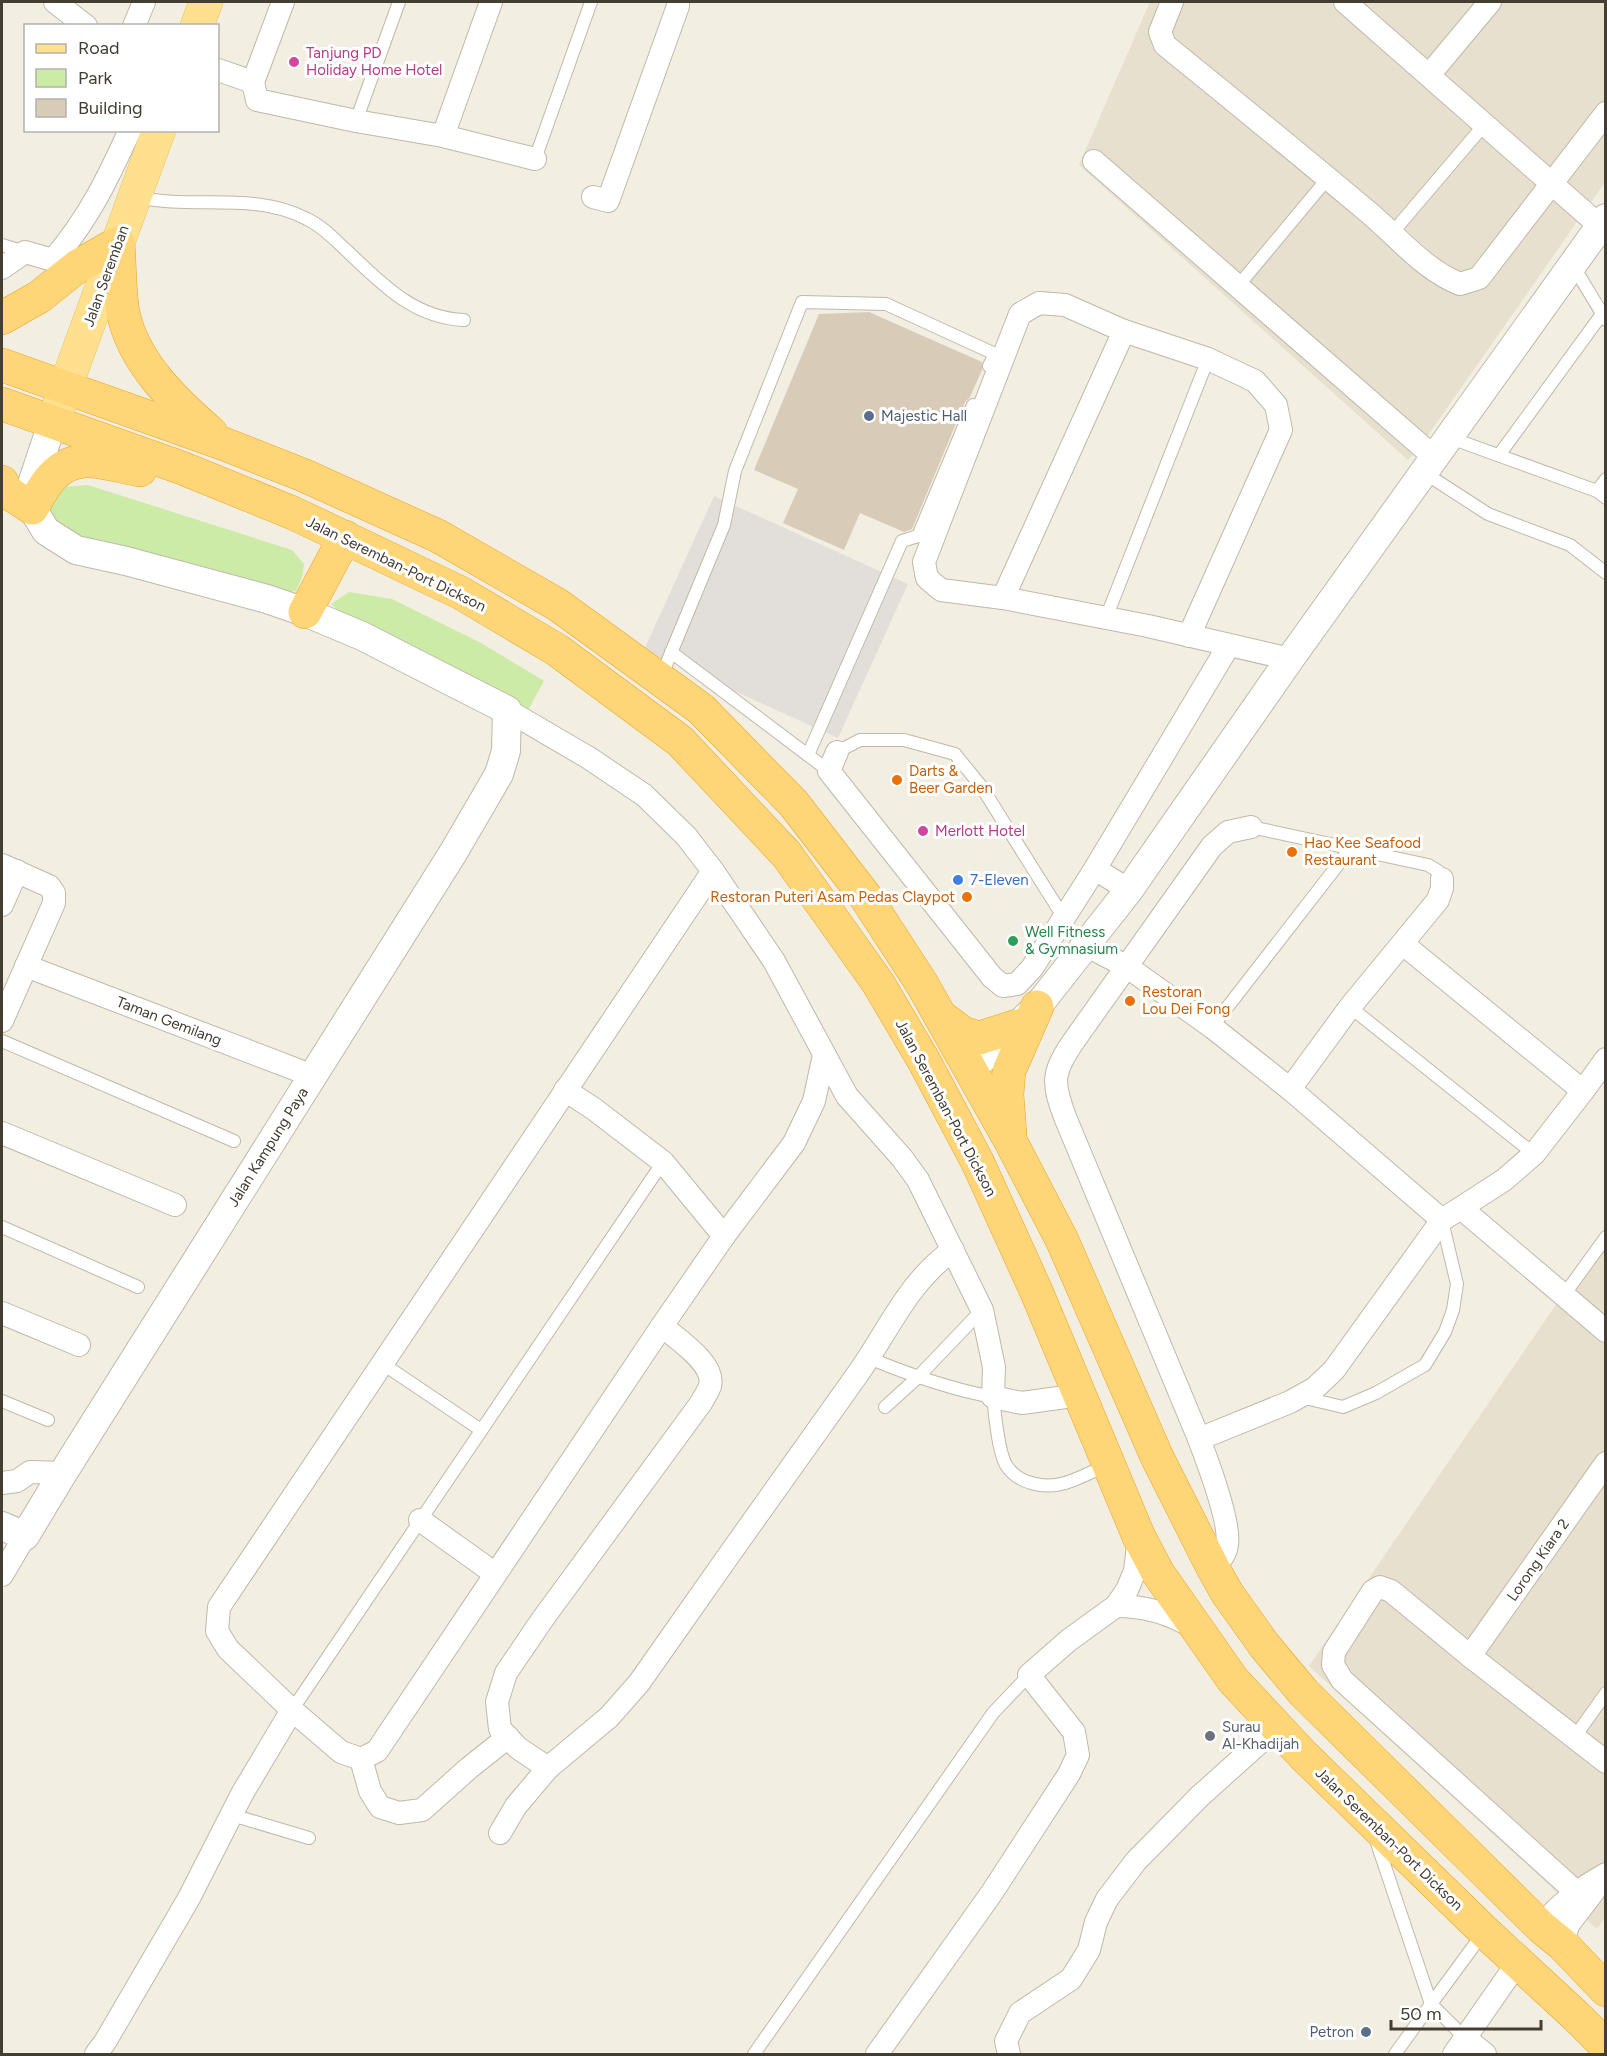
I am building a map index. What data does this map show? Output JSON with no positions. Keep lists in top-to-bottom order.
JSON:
{
  "streets": {
    "highway": ["Jalan Seremban-Port Dickson"],
    "main road": ["Jalan Seremban"],
    "street": ["Taman Gemilang", "Jalan Kampung Paya", "Lorong Kiara 2"]
  },
  "crossings": [
    ["Jalan Seremban", "Jalan Seremban-Port Dickson"],
    ["Taman Gemilang", "Jalan Kampung Paya"]
  ],
  "places": [
    "Tanjung PD Holiday Home Hotel",
    "Majestic Hall",
    "Darts & Beer Garden",
    "Merlott Hotel",
    "Hao Kee Seafood Restaurant",
    "7-Eleven",
    "Restoran Puteri Asam Pedas Claypot",
    "Well Fitness & Gymnasium",
    "Restoran Lou Dei Fong",
    "Surau Al-Khadijah",
    "Petron"
  ],
  "legend": ["Road", "Park", "Building"],
  "scale_bar": "50 m"
}
